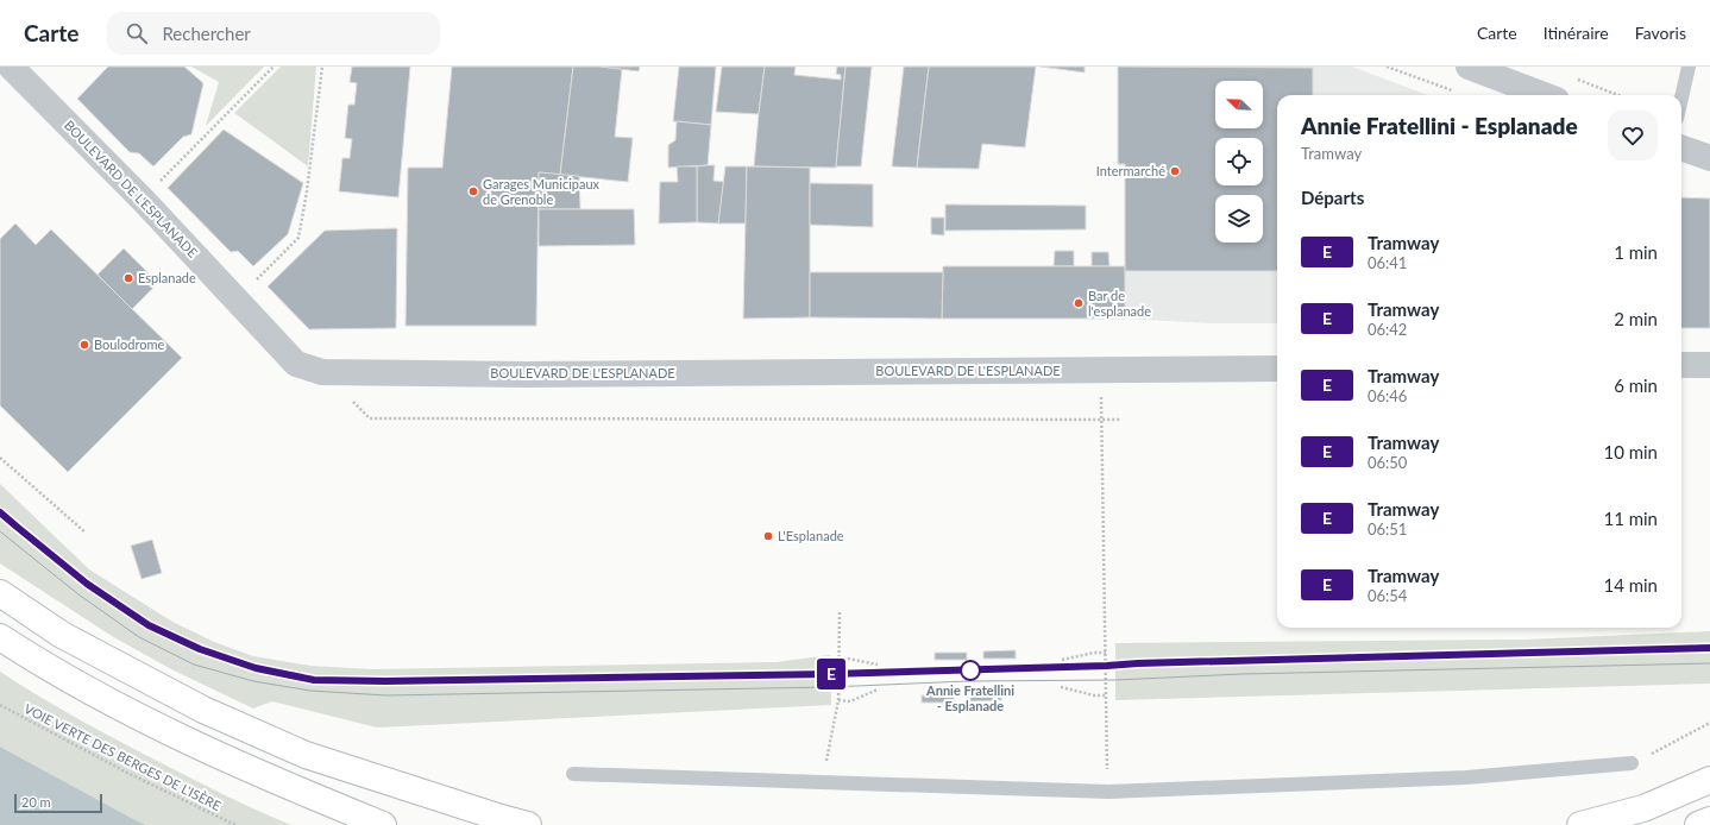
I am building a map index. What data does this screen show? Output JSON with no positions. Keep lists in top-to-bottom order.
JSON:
{
  "streets": {
    "street": ["BOULEVARD DE L'ESPLANADE"],
    "path": ["VOIE VERTE DES BERGES DE L'ISÈRE"]
  },
  "places": [
    "Intermarché",
    "Garages Municipaux de Grenoble",
    "Esplanade",
    "Bar de l'esplanade",
    "Boulodrome",
    "L'Esplanade",
    "Annie Fratellini - Esplanade"
  ],
  "lines": ["tram line E"],
  "scale_bar": "20 m",
  "north": "top left",
  "page": {
    "header": "Carte",
    "search": "Rechercher",
    "nav": ["Carte", "Itinéraire", "Favoris"],
    "on_map": "E",
    "heading": [
      ["Annie Fratellini - Esplanade", "Tramway"],
      "Départs"
    ],
    "list": [
      {
        "mark": "E",
        "name": "Tramway",
        "note": "06:41",
        "value": "1 min"
      },
      {
        "mark": "E",
        "name": "Tramway",
        "note": "06:42",
        "value": "2 min"
      },
      {
        "mark": "E",
        "name": "Tramway",
        "note": "06:46",
        "value": "6 min"
      },
      {
        "mark": "E",
        "name": "Tramway",
        "note": "06:50",
        "value": "10 min"
      },
      {
        "mark": "E",
        "name": "Tramway",
        "note": "06:51",
        "value": "11 min"
      },
      {
        "mark": "E",
        "name": "Tramway",
        "note": "06:54",
        "value": "14 min"
      }
    ],
    "scale": "20 m"
  }
}
